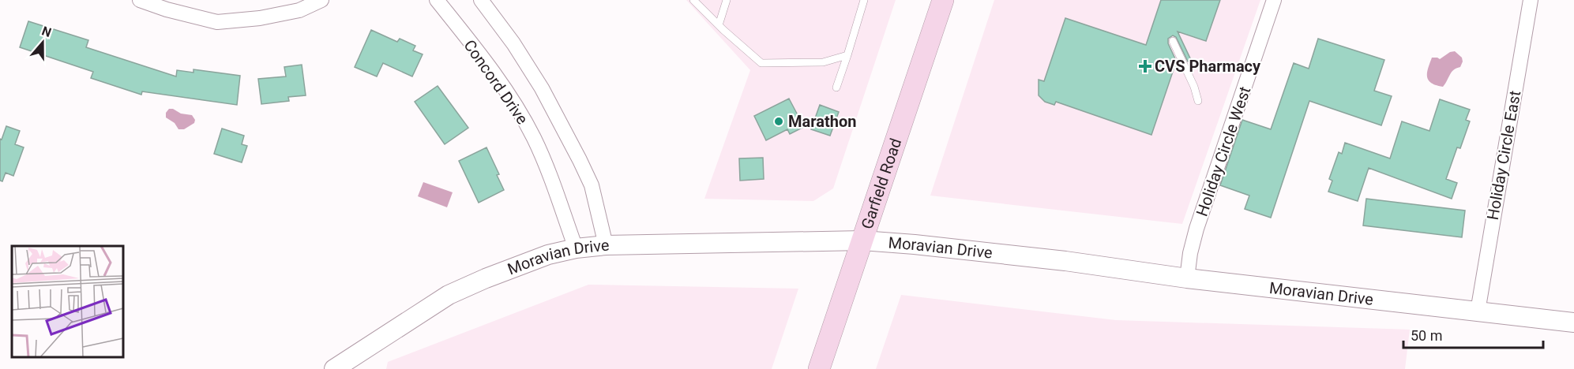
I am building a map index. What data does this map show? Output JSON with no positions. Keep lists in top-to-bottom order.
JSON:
{
  "streets": {
    "main road": ["Garfield Road"],
    "street": [
      "Concord Drive",
      "Holiday Circle West",
      "Holiday Circle East",
      "Moravian Drive"
    ]
  },
  "crossings": [
    ["Concord Drive", "Moravian Drive"],
    ["Holiday Circle West", "Moravian Drive"],
    ["Holiday Circle East", "Moravian Drive"],
    ["Garfield Road", "Moravian Drive"]
  ],
  "places": {
    "health": ["CVS Pharmacy"],
    "other": ["Marathon"]
  },
  "scale_bar": "50 m",
  "north": "top"
}
